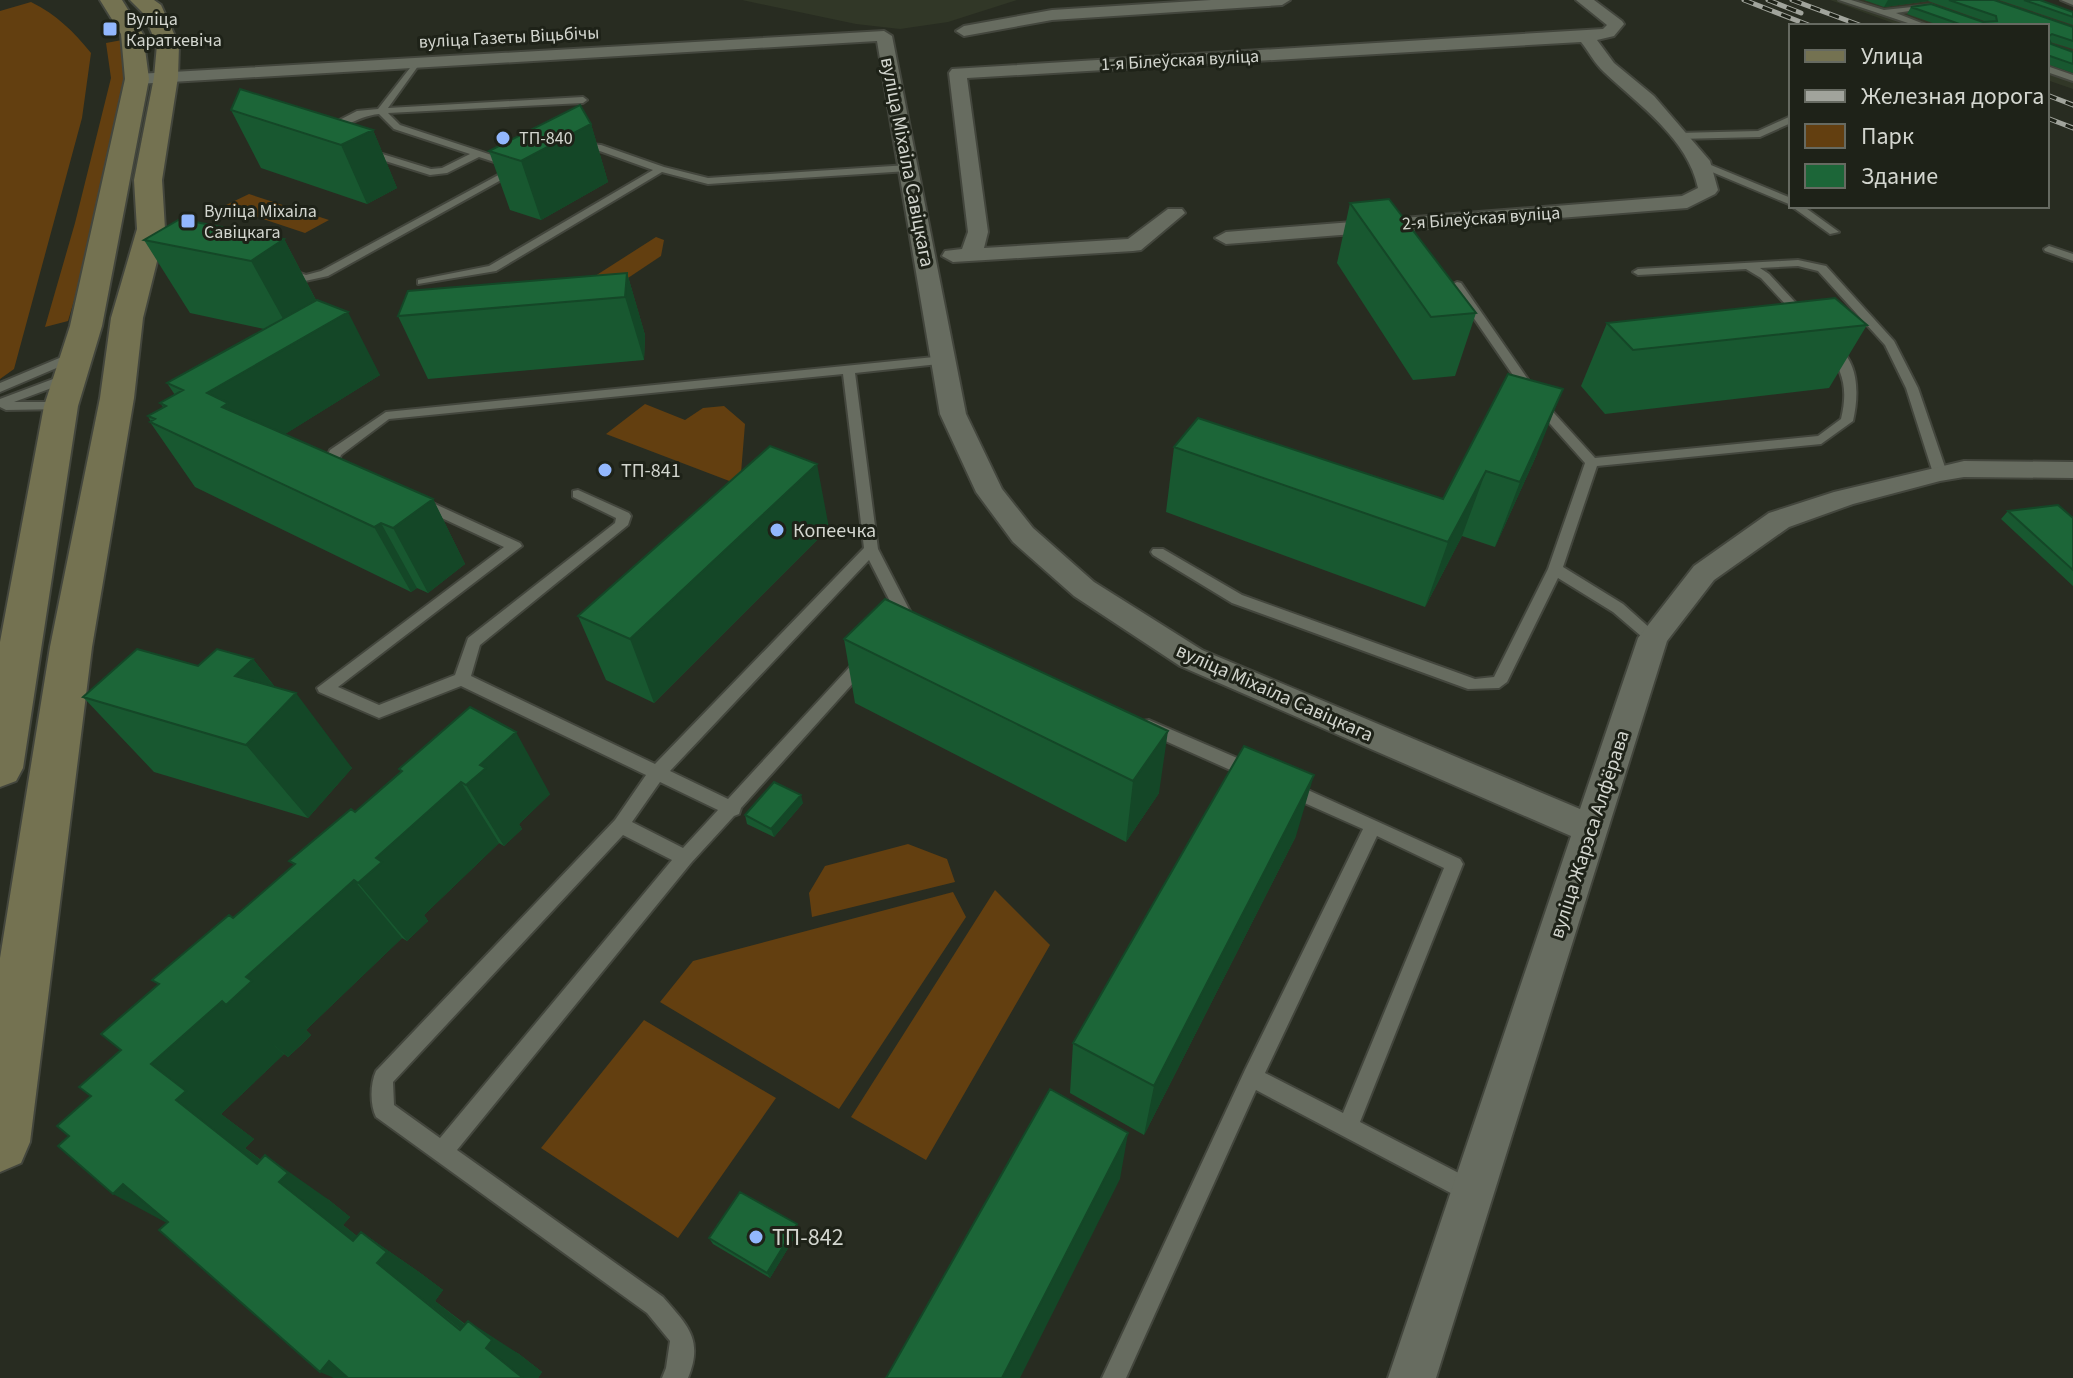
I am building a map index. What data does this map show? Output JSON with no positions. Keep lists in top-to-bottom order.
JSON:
{
  "streets": {
    "street": [
      "вуліца Газеты Віцьбічы",
      "1-я Білеўская вуліца",
      "вуліца Міхаіла Савіцкага",
      "2-я Білеўская вуліца",
      "вуліца Жарэса Алфёрава"
    ]
  },
  "crossings": [
    ["вуліца Газеты Віцьбічы", "вуліца Міхаіла Савіцкага"],
    ["вуліца Міхаіла Савіцкага", "вуліца Жарэса Алфёрава"]
  ],
  "places": {
    "transit": ["Вуліца Караткевіча", "Вуліца Міхаіла Савіцкага"],
    "other": [
      "ТП-840",
      "ТП-841",
      "Копеечка",
      "ТП-842"
    ]
  },
  "legend": [
    "Улица",
    "Железная дорога",
    "Парк",
    "Здание"
  ]
}
